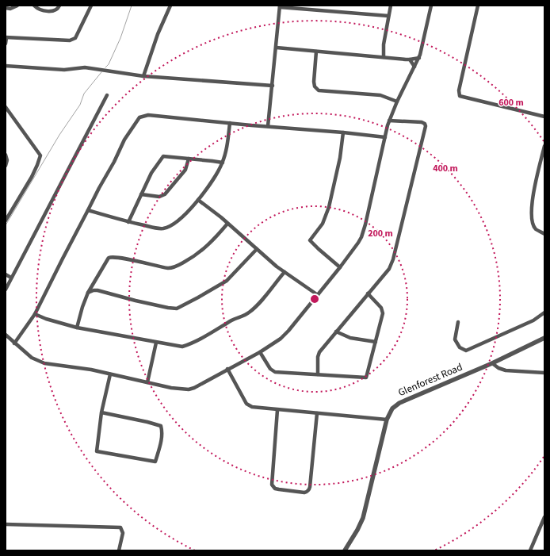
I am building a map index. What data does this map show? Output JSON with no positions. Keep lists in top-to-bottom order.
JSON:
{
  "streets": {
    "street": ["Glenforest Road"]
  },
  "rings": ["600 m", "400 m", "200 m"]
}
